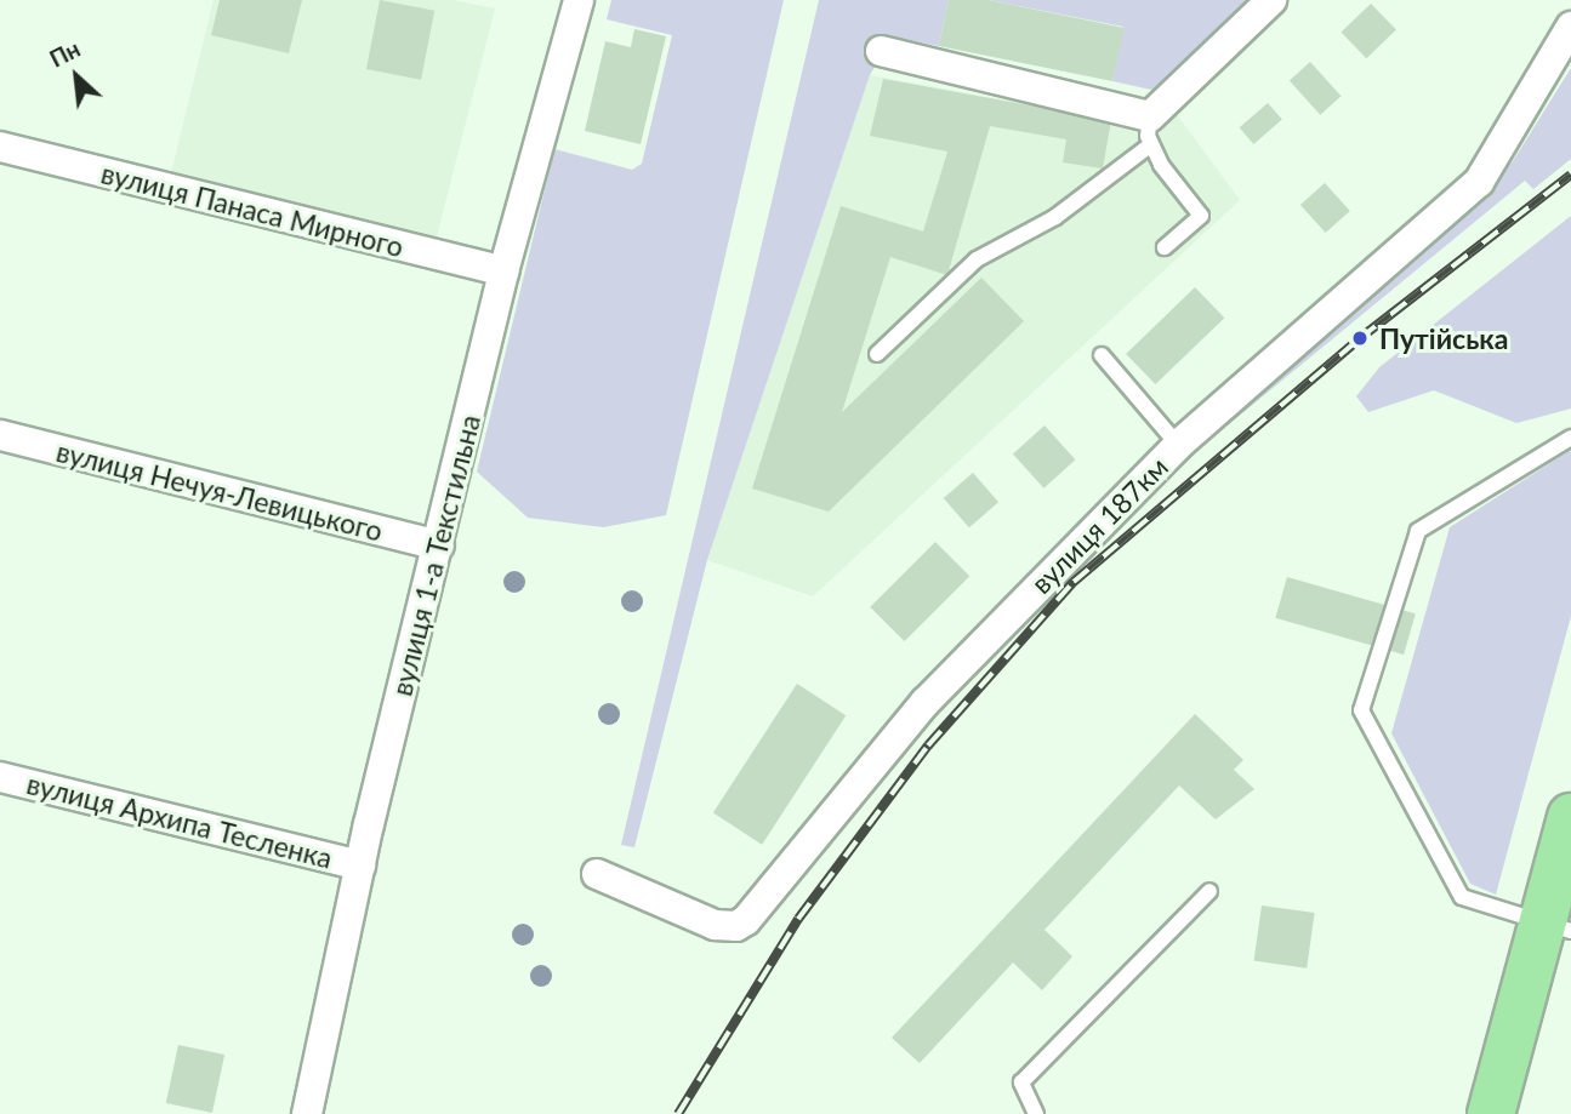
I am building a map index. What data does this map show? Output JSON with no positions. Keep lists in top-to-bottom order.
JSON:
{
  "streets": {
    "street": [
      "вулиця Панаса Мирного",
      "вулиця Нечуя-Левицького",
      "вулиця 187км",
      "вулиця 1-а Текстильна",
      "вулиця Архипа Тесленка"
    ]
  },
  "crossings": [
    ["вулиця Панаса Мирного", "вулиця 1-а Текстильна"],
    ["вулиця Нечуя-Левицького", "вулиця 1-а Текстильна"],
    ["вулиця 1-а Текстильна", "вулиця Архипа Тесленка"]
  ],
  "places": ["Путійська"],
  "north": "top left"
}
